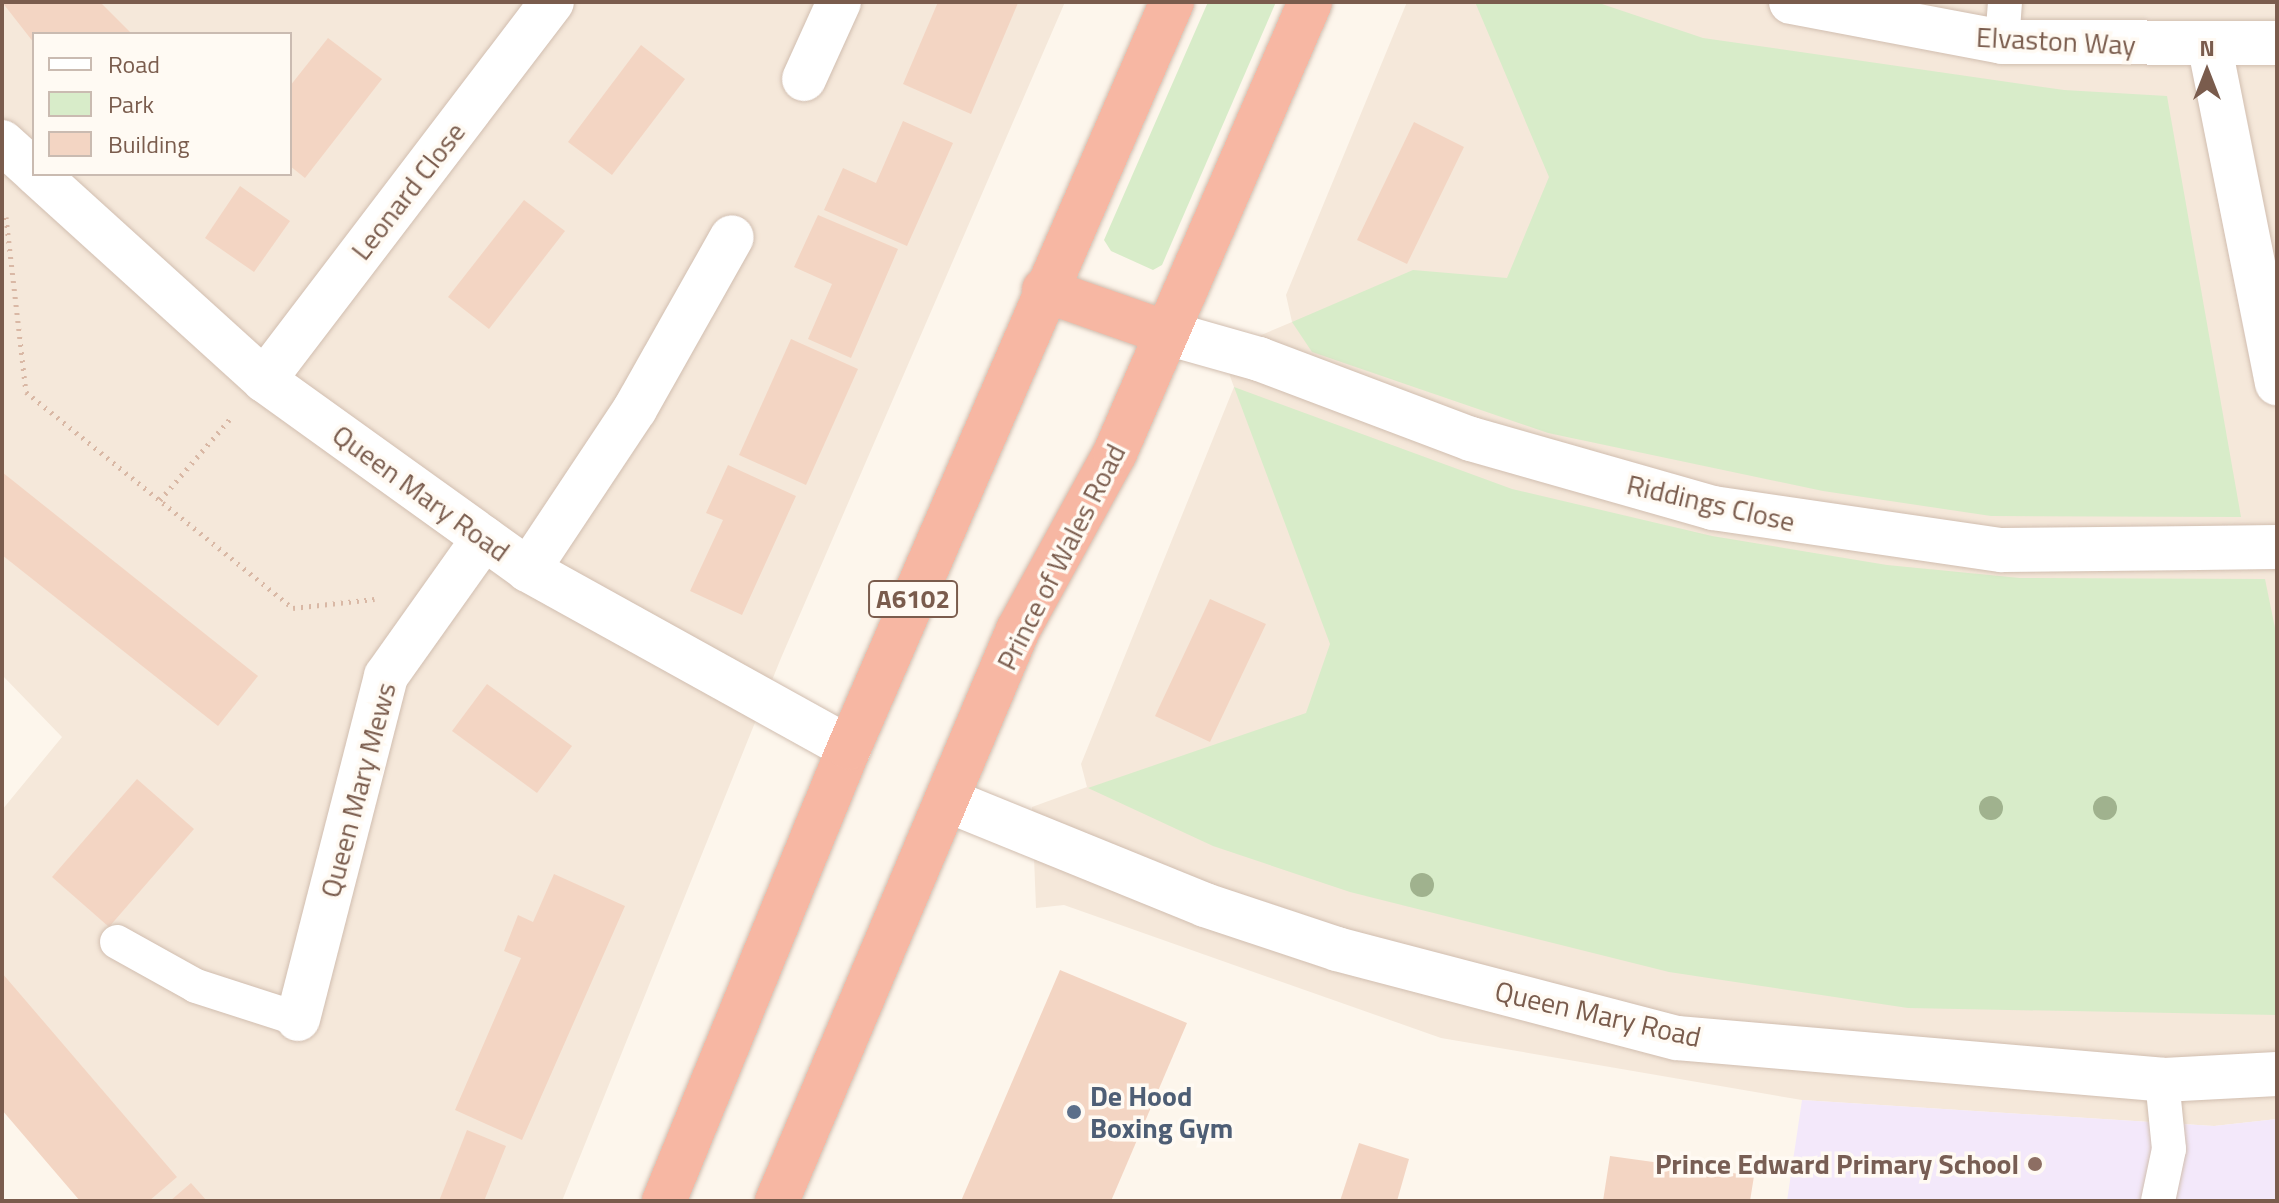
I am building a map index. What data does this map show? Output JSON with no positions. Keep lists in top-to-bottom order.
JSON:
{
  "streets": {
    "highway": ["Prince of Wales Road", "A6102"],
    "street": [
      "Elvaston Way",
      "Leonard Close",
      "Queen Mary Road",
      "Riddings Close",
      "Queen Mary Mews"
    ]
  },
  "crossings": [
    ["Leonard Close", "Queen Mary Road"],
    ["Queen Mary Road", "Prince of Wales Road"],
    ["Queen Mary Road", "A6102"],
    ["Queen Mary Road", "Queen Mary Mews"],
    ["Riddings Close", "Prince of Wales Road"]
  ],
  "places": ["De Hood Boxing Gym", "Prince Edward Primary School"],
  "legend": ["Road", "Park", "Building"],
  "north": "top"
}
